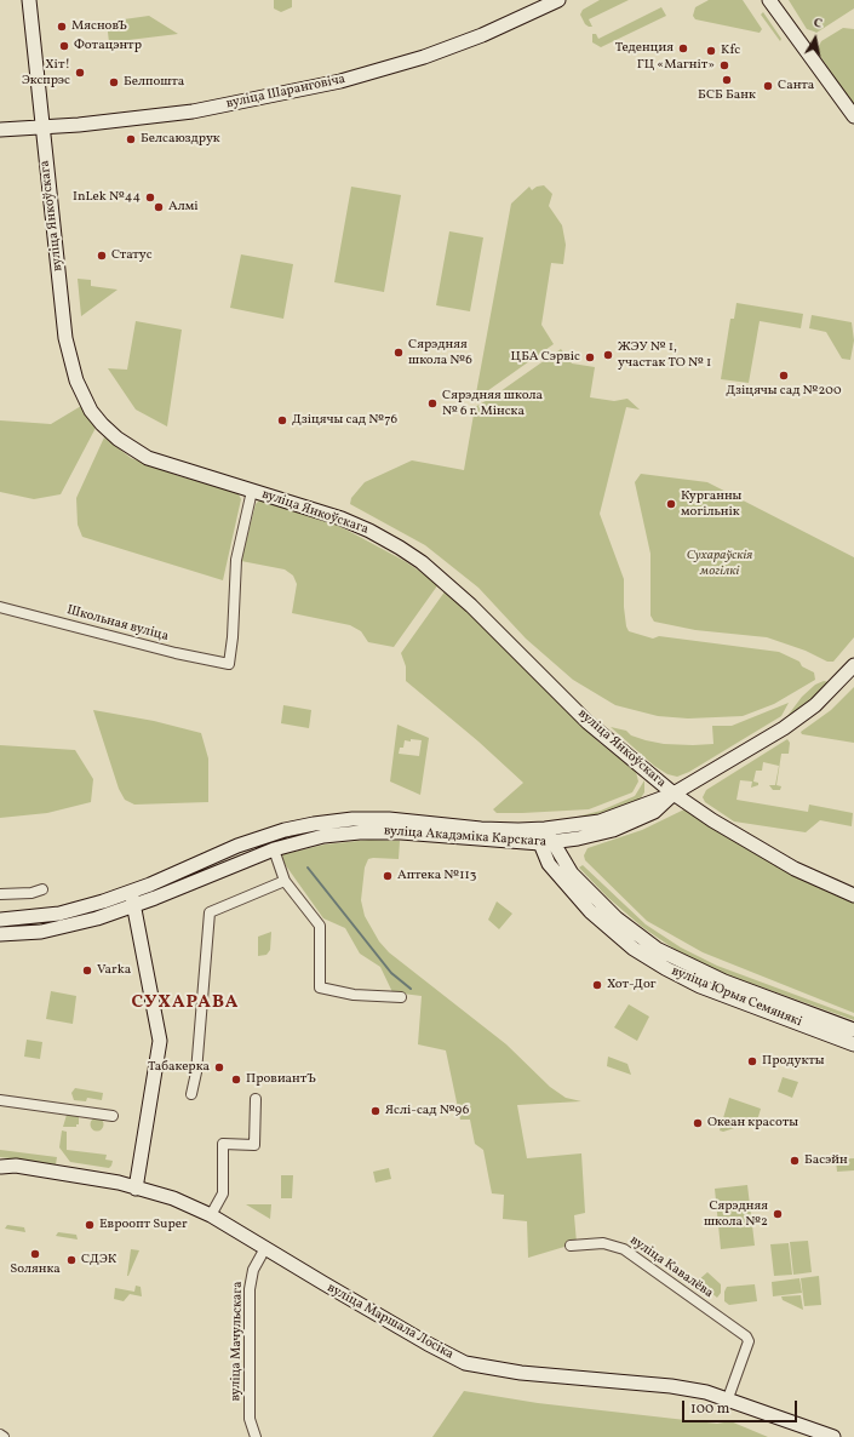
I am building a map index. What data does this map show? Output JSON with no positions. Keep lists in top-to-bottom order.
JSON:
{
  "streets": {
    "main road": [
      "вуліца Шаранговіча",
      "вуліца Янкоўскага",
      "вуліца Акадэміка Карскага",
      "вуліца Юрыя Семянякі",
      "вуліца Маршала Лосіка"
    ],
    "street": ["Школьная вуліца", "вуліца Кавалёва", "вуліца Мачульскага"]
  },
  "crossings": [
    ["вуліца Шаранговіча", "вуліца Янкоўскага"],
    ["вуліца Янкоўскага", "Школьная вуліца"],
    ["вуліца Янкоўскага", "вуліца Акадэміка Карскага"],
    ["вуліца Акадэміка Карскага", "вуліца Юрыя Семянякі"],
    ["вуліца Кавалёва", "вуліца Маршала Лосіка"],
    ["вуліца Маршала Лосіка", "вуліца Мачульскага"]
  ],
  "districts": ["СУХАРАВА"],
  "parks": ["Сухараўскія могілкі"],
  "places": [
    "МясновЪ",
    "Фотацэнтр",
    "Теденция",
    "Kfc",
    "ГЦ «Магніт»",
    "Хіт! Экспрэс",
    "БСБ Банк",
    "Белпошта",
    "Санта",
    "Белсаюздрук",
    "InLek №44",
    "Алмі",
    "Статус",
    "Сярэдняя школа №6",
    "ЖЭУ № 1, участак ТО № 1",
    "ЦБА Сэрвіс",
    "Дзіцячы сад №200",
    "Сярэдняя школа № 6 г. Мінска",
    "Дзіцячы сад №76",
    "Курганны могільнік",
    "Аптека №113",
    "Varka",
    "Хот-Дог",
    "Продукты",
    "Табакерка",
    "ПровиантЪ",
    "Яслі-сад №96",
    "Океан красоты",
    "Басэйн",
    "Сярэдняя школа №2",
    "Евроопт Super",
    "Sолянка",
    "СДЭК"
  ],
  "scale_bar": "100 m",
  "north": "top"
}
